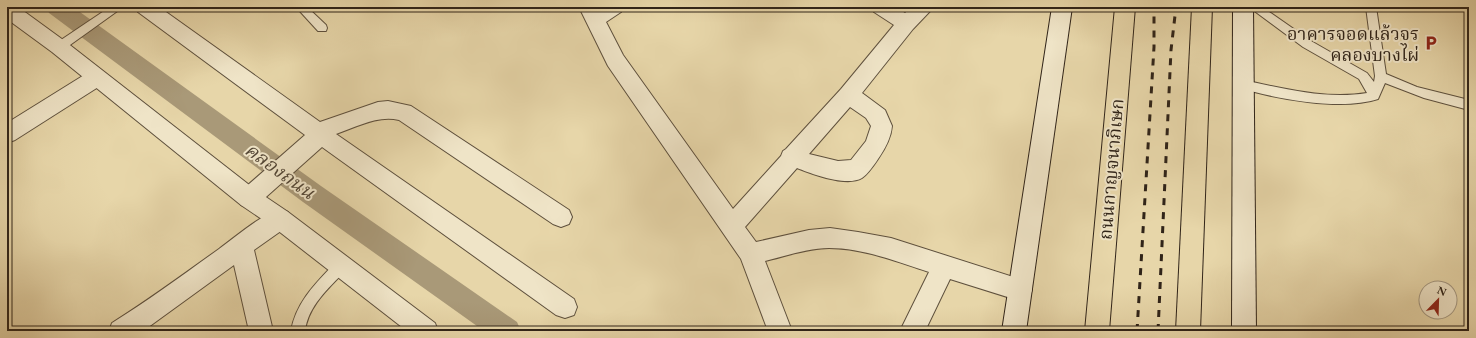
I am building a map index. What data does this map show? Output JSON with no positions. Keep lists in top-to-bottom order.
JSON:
{
  "streets": {
    "highway": ["ถนนกาญจนาภิเษก"]
  },
  "water": ["คลองถนน"],
  "places": {
    "parking": ["อาคารจอดแล้วจร คลองบางไผ่"]
  },
  "north": "top right"
}
